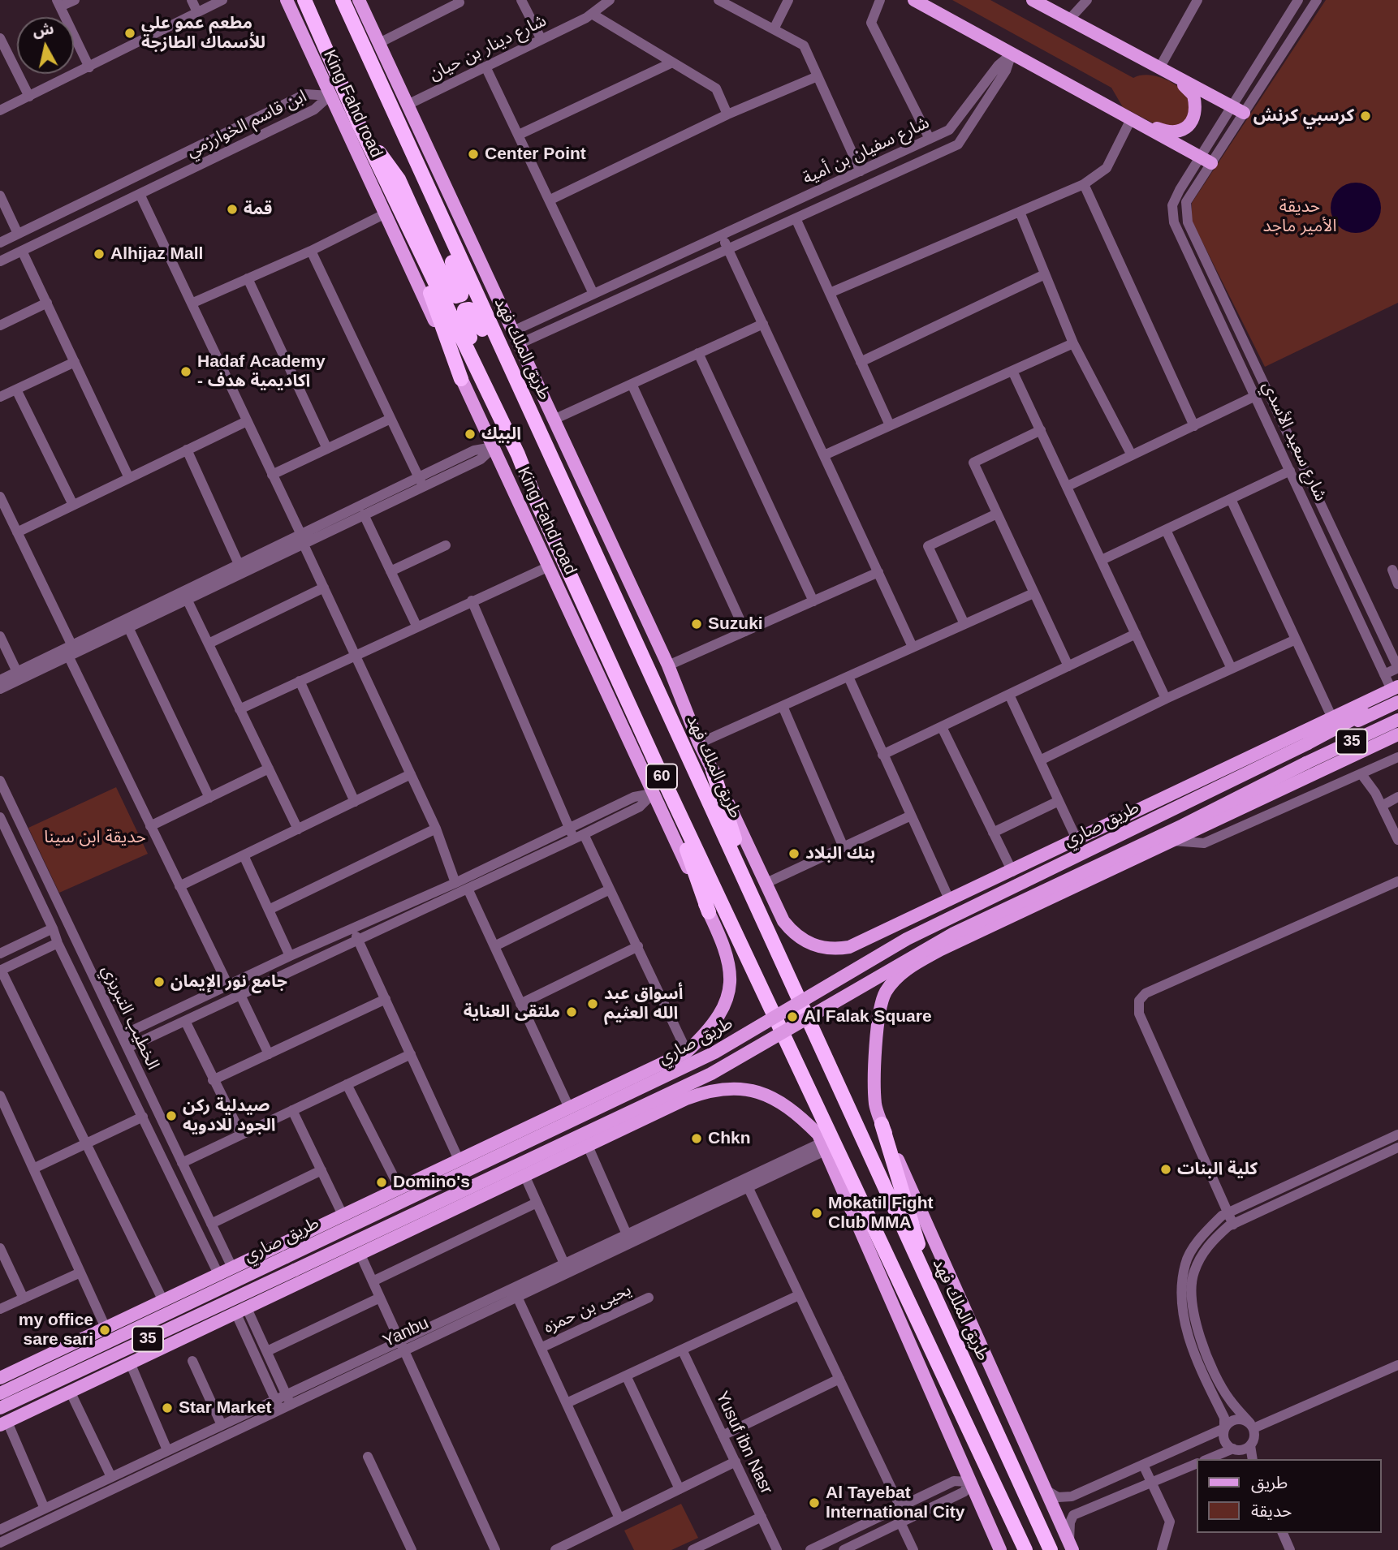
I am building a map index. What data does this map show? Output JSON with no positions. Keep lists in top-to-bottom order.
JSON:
{
  "streets": {
    "highway": ["طريق الملك فهد", "60"],
    "main road": ["King Fahd road", "35", "طريق صاري"],
    "street": [
      "شارع دينار بن حيان",
      "ابن قاسم الخوارزمي",
      "شارع سفيان بن أمية",
      "شارع سعيد الأسدي",
      "الخطيب التبريزي",
      "يحيى بن حمزه",
      "Yanbu",
      "Yusuf ibn Nasr"
    ]
  },
  "crossings": [
    ["شارع دينار بن حيان", "طريق الملك فهد"],
    ["King Fahd road", "ابن قاسم الخوارزمي"],
    ["King Fahd road", "الخطيب التبريزي"],
    ["شارع سفيان بن أمية", "طريق الملك فهد"],
    ["طريق الملك فهد", "شارع سعيد الأسدي"]
  ],
  "parks": ["حديقة الأمير ماجد", "حديقة ابن سينا"],
  "places": [
    "مطعم عمو علي للأسماك الطازجة",
    "كرسبي كرنش",
    "Center Point",
    "قمة",
    "Alhijaz Mall",
    "Hadaf Academy - اكاديمية هدف",
    "البيك",
    "Suzuki",
    "بنك البلاد",
    "جامع نور الإيمان",
    "أسواق عبد الله العثيم",
    "ملتقى العناية",
    "Al Falak Square",
    "صيدلية ركن الجود للادويه",
    "Chkn",
    "كلية البنات",
    "Domino's",
    "Mokatil Fight Club MMA",
    "my office sare sari",
    "Star Market",
    "Al Tayebat International City"
  ],
  "legend": ["طريق", "حديقة"],
  "north": "top"
}
